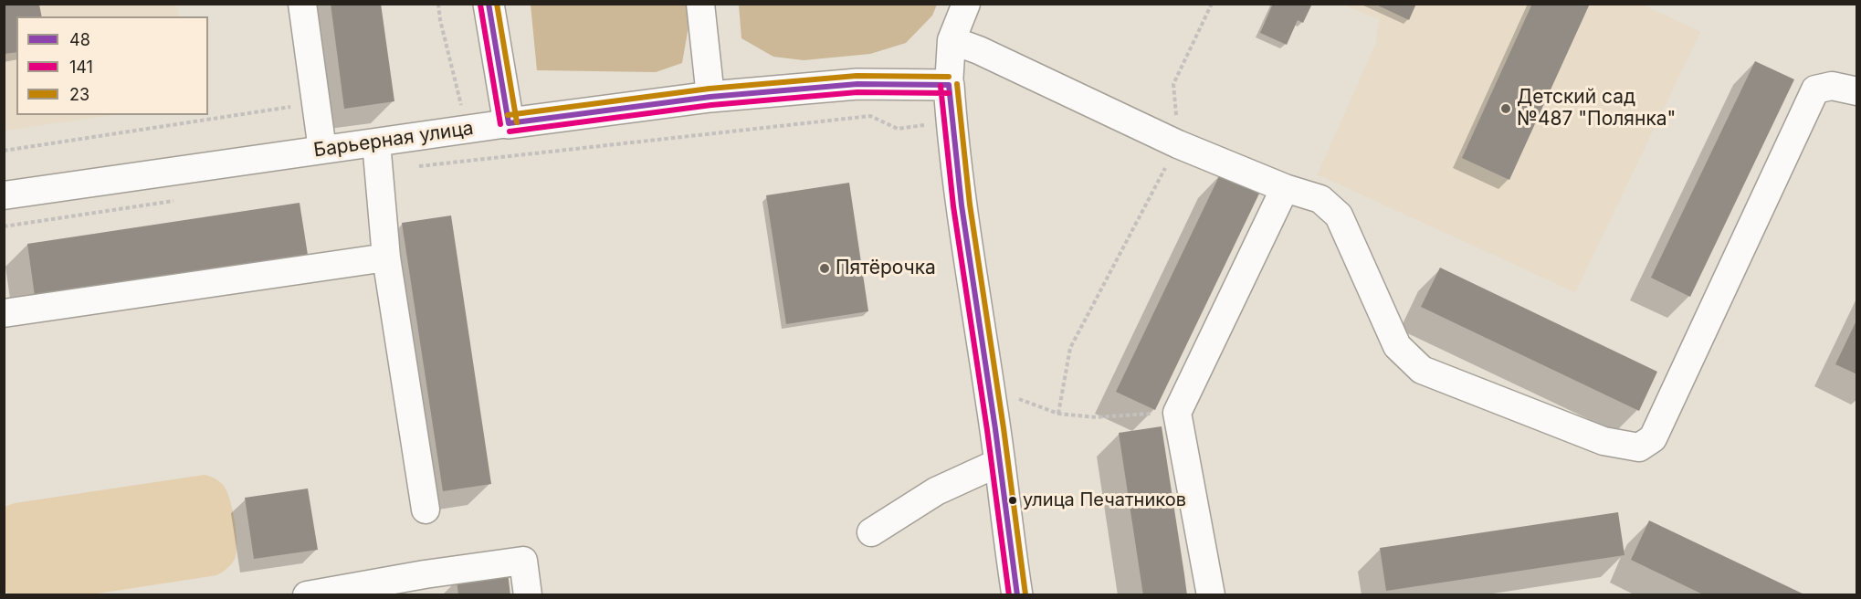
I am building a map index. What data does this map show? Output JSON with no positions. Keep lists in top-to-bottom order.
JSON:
{
  "streets": {
    "main road": ["Барьерная улица"]
  },
  "places": ["Детский сад №487 \"Полянка\"", "Пятёрочка", "улица Печатников"],
  "lines": ["transit line 48", "transit line 23", "transit line 141"],
  "legend": ["48", "141", "23"]
}
